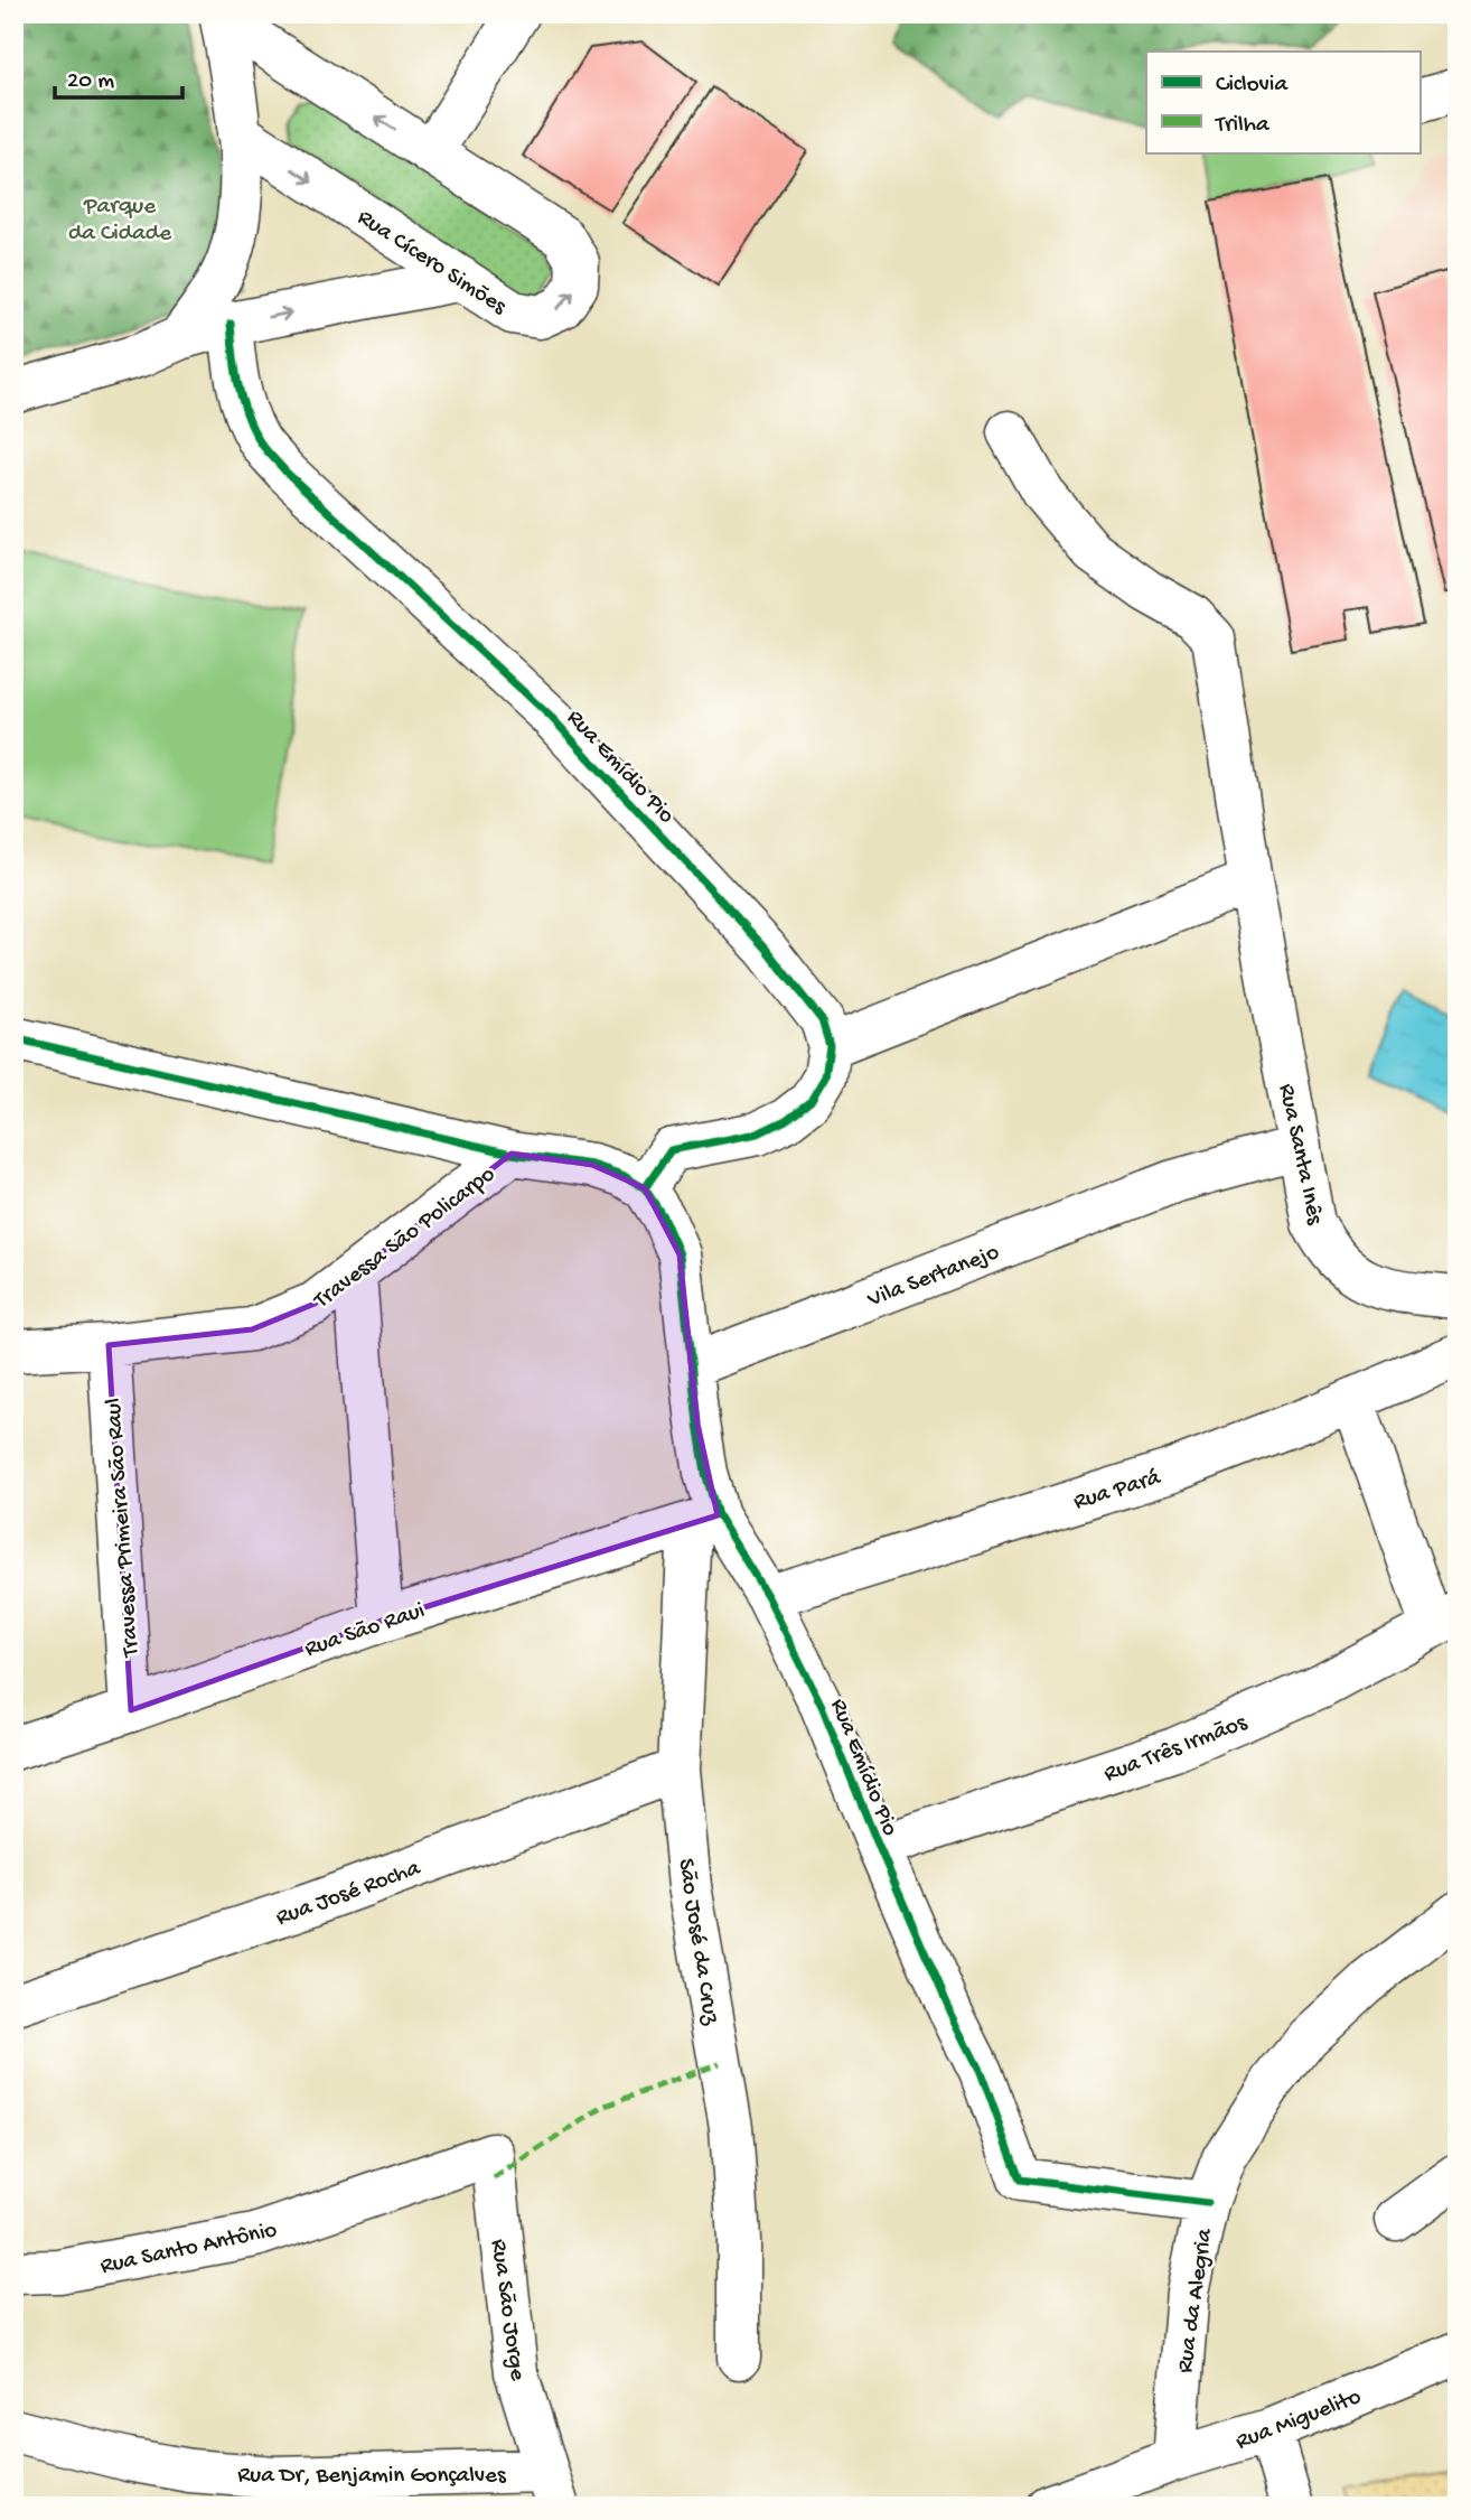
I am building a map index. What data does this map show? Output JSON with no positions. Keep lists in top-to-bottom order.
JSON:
{
  "streets": {
    "street": [
      "Rua Cícero Simões",
      "Rua Emídio Pio",
      "Rua Santa Inês",
      "Travessa São Policarpo",
      "Vila Sertanejo",
      "Rua Pará",
      "Travessa Primeira São Raul",
      "Rua São Raui",
      "Rua Três Irmãos",
      "Rua José Rocha",
      "São José da Cruz",
      "Rua Santo Antônio",
      "Rua da Alegria",
      "Rua São Jorge",
      "Rua Miguelito",
      "Rua Dr, Benjamin Gonçalves"
    ]
  },
  "crossings": [
    ["Rua Emídio Pio", "Vila Sertanejo"],
    ["Rua Emídio Pio", "Rua Pará"],
    ["Rua Emídio Pio", "Rua São Raui"],
    ["Rua Emídio Pio", "Rua Três Irmãos"],
    ["Rua Emídio Pio", "São José da Cruz"],
    ["Rua Emídio Pio", "Rua da Alegria"],
    ["Rua Santa Inês", "Vila Sertanejo"],
    ["Travessa São Policarpo", "Travessa Primeira São Raul"],
    ["Travessa Primeira São Raul", "Rua São Raui"],
    ["Rua São Raui", "São José da Cruz"],
    ["Rua José Rocha", "São José da Cruz"],
    ["Rua Santo Antônio", "Rua São Jorge"],
    ["Rua da Alegria", "Rua Miguelito"],
    ["Rua São Jorge", "Rua Dr, Benjamin Gonçalves"]
  ],
  "parks": ["Parque da Cidade"],
  "legend": ["Ciclovia", "Trilha"],
  "scale_bar": "20 m"
}
